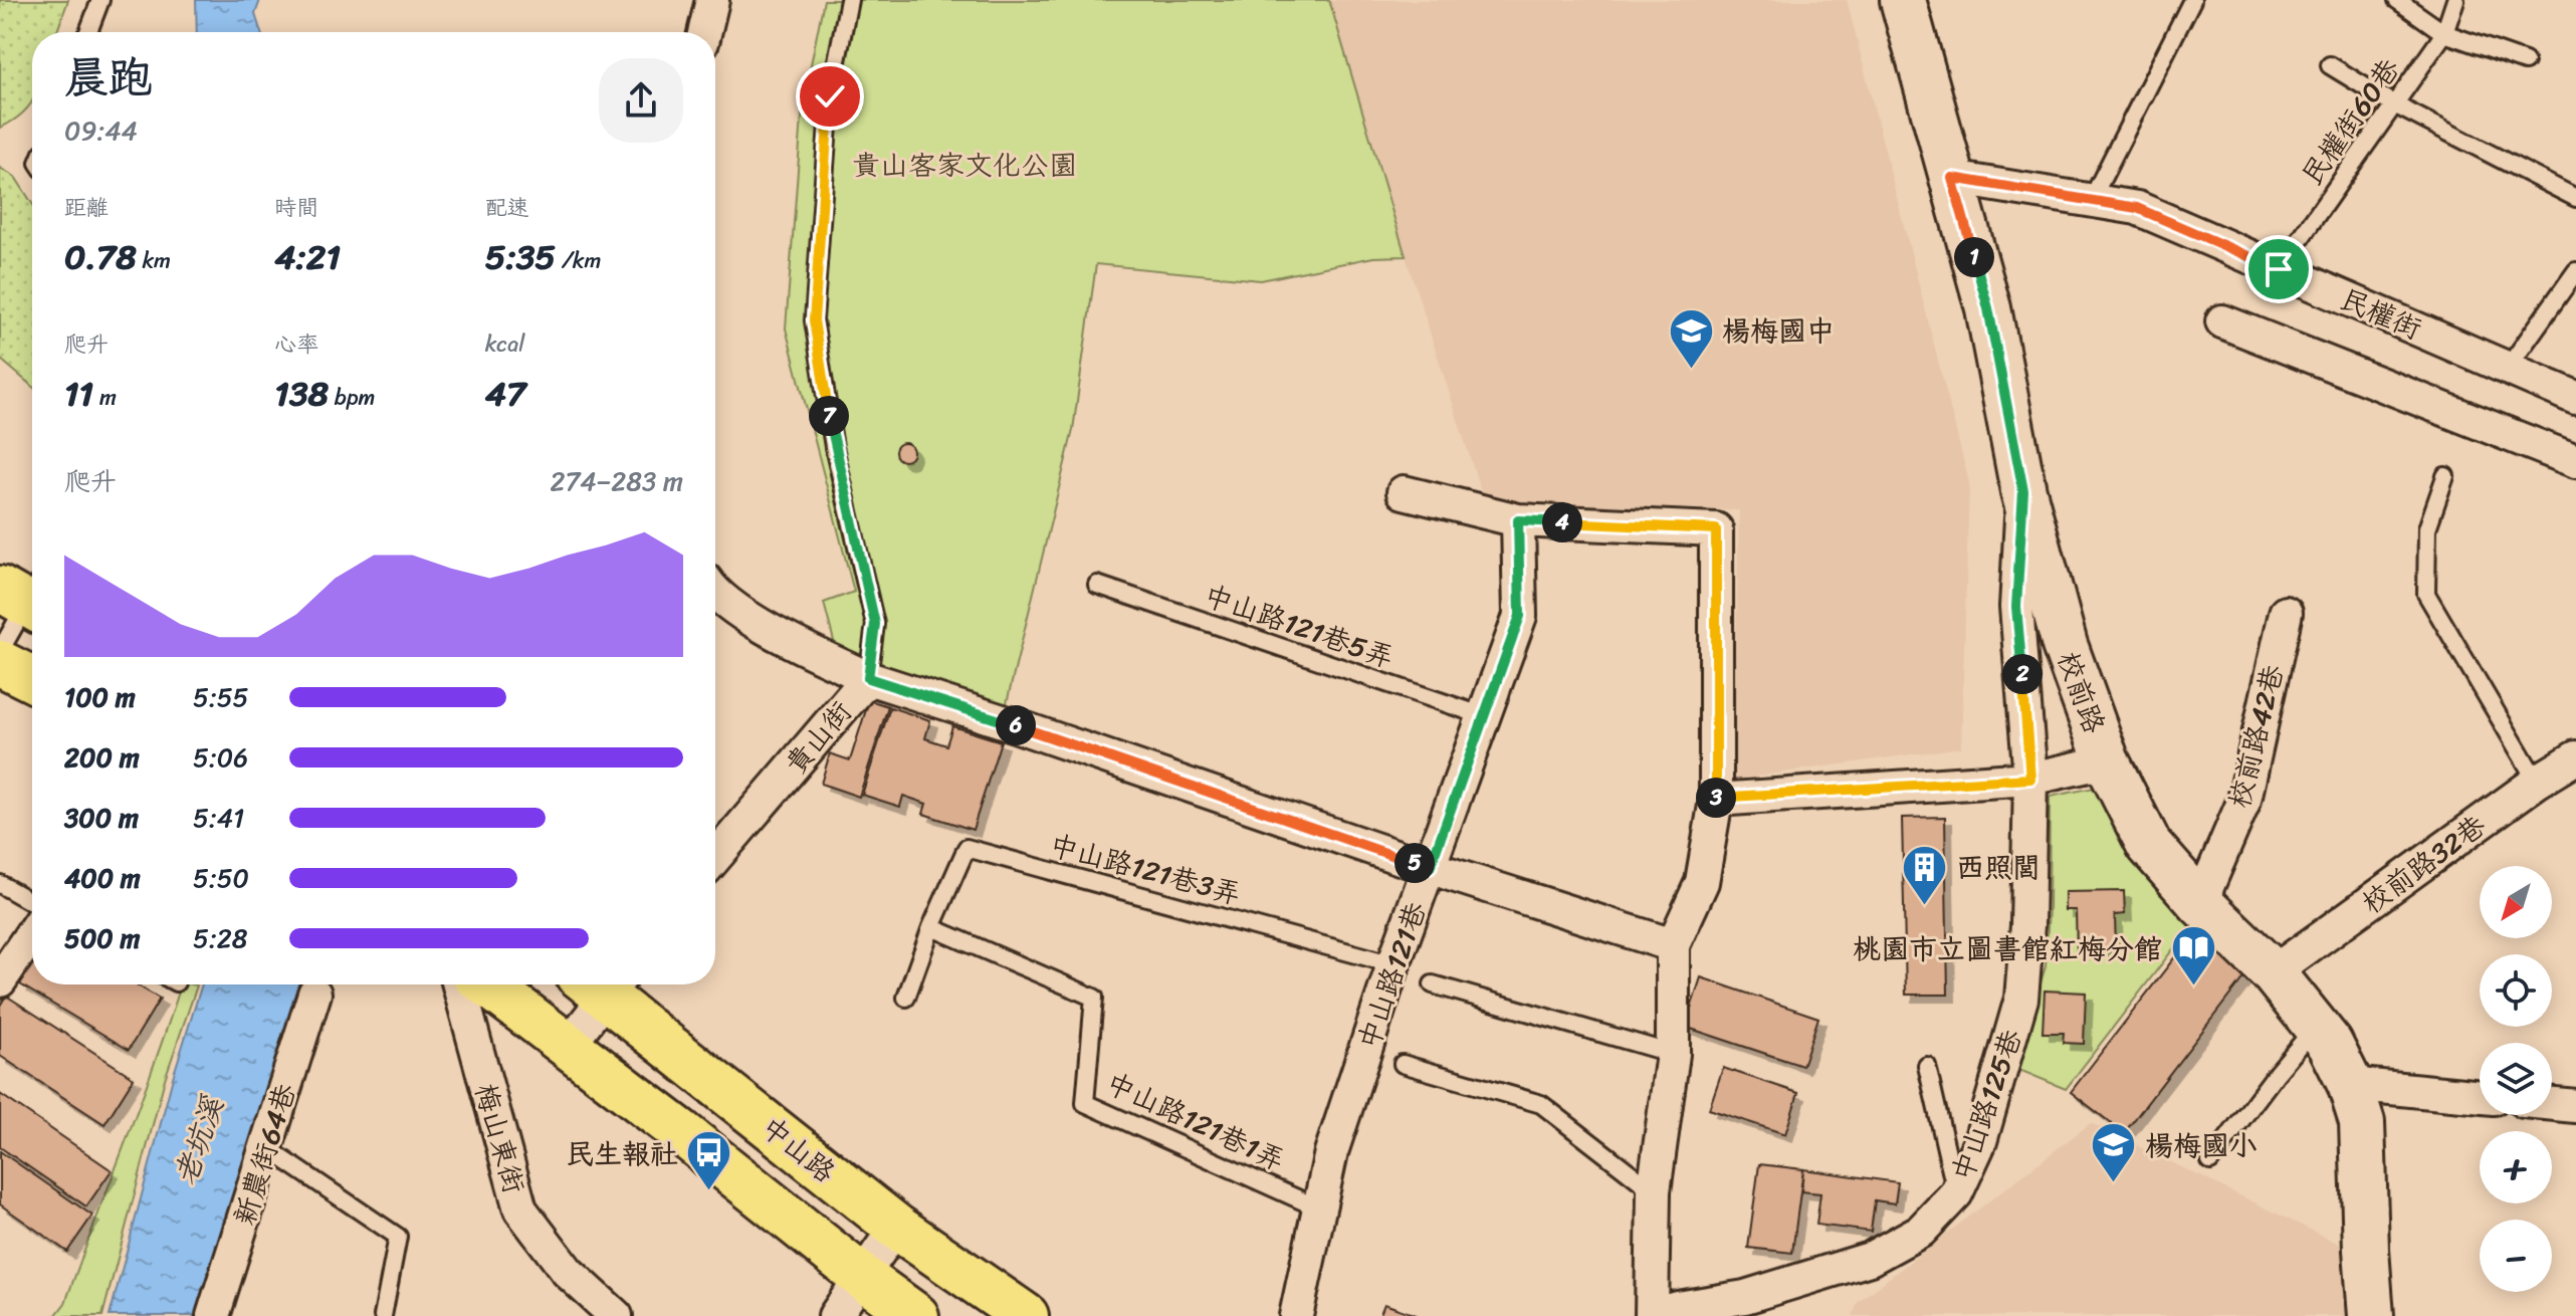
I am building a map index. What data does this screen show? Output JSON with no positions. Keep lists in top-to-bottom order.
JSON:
{
  "streets": {
    "main road": ["中山路"],
    "street": [
      "民權街",
      "校前路",
      "校前路42巷",
      "貴山街",
      "校前路32巷",
      "中山路121巷",
      "中山路125巷",
      "梅山東街",
      "新農街64巷"
    ],
    "lane": [
      "民權街60巷",
      "中山路121巷5弄",
      "中山路121巷3弄",
      "中山路121巷1弄"
    ]
  },
  "crossings": [
    ["民權街60巷", "民權街"],
    ["民權街", "校前路"],
    ["中山路121巷5弄", "中山路121巷"],
    ["校前路", "校前路42巷"],
    ["校前路", "校前路32巷"],
    ["校前路", "中山路125巷"],
    ["中山路121巷3弄", "中山路121巷"],
    ["中山路121巷3弄", "中山路121巷1弄"],
    ["中山路121巷", "中山路125巷"],
    ["中山路121巷", "中山路121巷1弄"]
  ],
  "water": ["老坑溪"],
  "parks": ["貴山客家文化公園"],
  "places": {
    "school or university": ["楊梅國中", "楊梅國小"],
    "building": ["西照閭"],
    "library": ["桃園市立圖書館紅梅分館"],
    "bus stop": ["民生報社"]
  },
  "north": "bottom left",
  "page": {
    "heading": ["晨跑", "09:44"],
    "stats": [
      ["距離", "0.78 km"],
      ["時間", "4:21"],
      ["配速", "5:35 /km"],
      ["爬升", "11 m"],
      ["心率", "138 bpm"],
      ["kcal", "47"]
    ],
    "pins": [
      "1",
      "7",
      "4",
      "2",
      "6",
      "3",
      "5"
    ],
    "chart": ["爬升", "274–283 m"],
    "list": [
      {
        "name": "100 m",
        "note": "5:55"
      },
      {
        "name": "200 m",
        "note": "5:06"
      },
      {
        "name": "300 m",
        "note": "5:41"
      },
      {
        "name": "400 m",
        "note": "5:50"
      },
      {
        "name": "500 m",
        "note": "5:28"
      }
    ],
    "map_buttons": ["+", "−"]
  }
}
